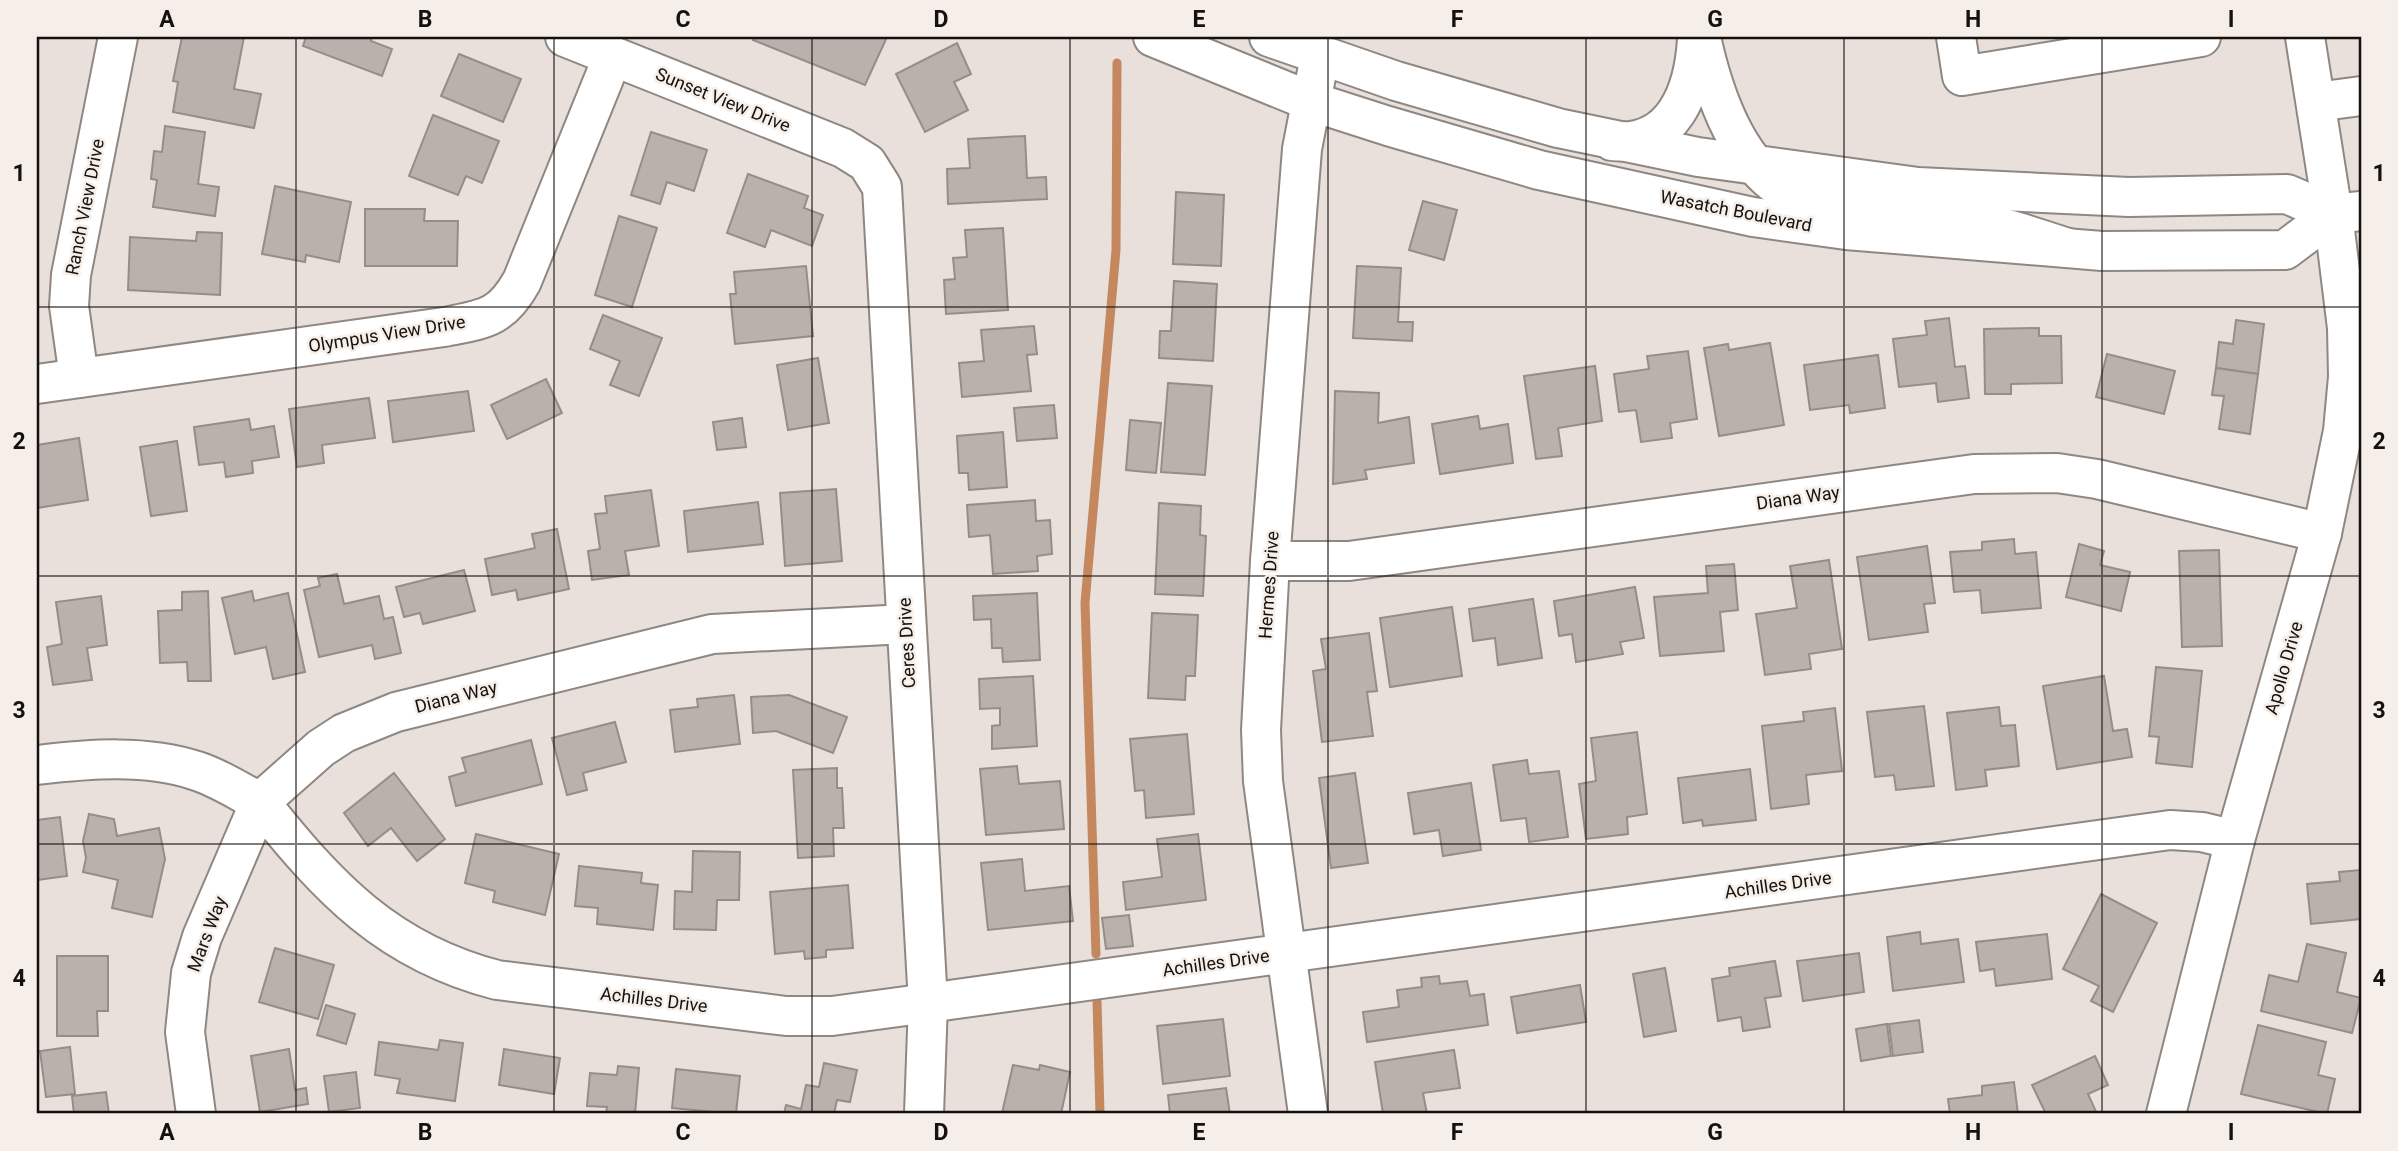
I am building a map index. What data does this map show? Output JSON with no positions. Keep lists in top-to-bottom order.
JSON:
{
  "streets": {
    "main road": [
      "Sunset View Drive",
      "Ranch View Drive",
      "Wasatch Boulevard",
      "Olympus View Drive",
      "Diana Way",
      "Hermes Drive",
      "Ceres Drive",
      "Apollo Drive",
      "Achilles Drive",
      "Mars Way"
    ]
  },
  "crossings": [
    ["Sunset View Drive", "Olympus View Drive"],
    ["Sunset View Drive", "Ceres Drive"],
    ["Ranch View Drive", "Olympus View Drive"],
    ["Wasatch Boulevard", "Hermes Drive"],
    ["Wasatch Boulevard", "Apollo Drive"],
    ["Diana Way", "Hermes Drive"],
    ["Diana Way", "Ceres Drive"],
    ["Diana Way", "Apollo Drive"],
    ["Diana Way", "Achilles Drive"],
    ["Diana Way", "Mars Way"],
    ["Hermes Drive", "Achilles Drive"],
    ["Ceres Drive", "Achilles Drive"],
    ["Apollo Drive", "Achilles Drive"],
    ["Achilles Drive", "Mars Way"]
  ],
  "grid": {
    "columns": [
      "A",
      "B",
      "C",
      "D",
      "E",
      "F",
      "G",
      "H",
      "I"
    ],
    "rows": [
      "1",
      "2",
      "3",
      "4"
    ]
  }
}
